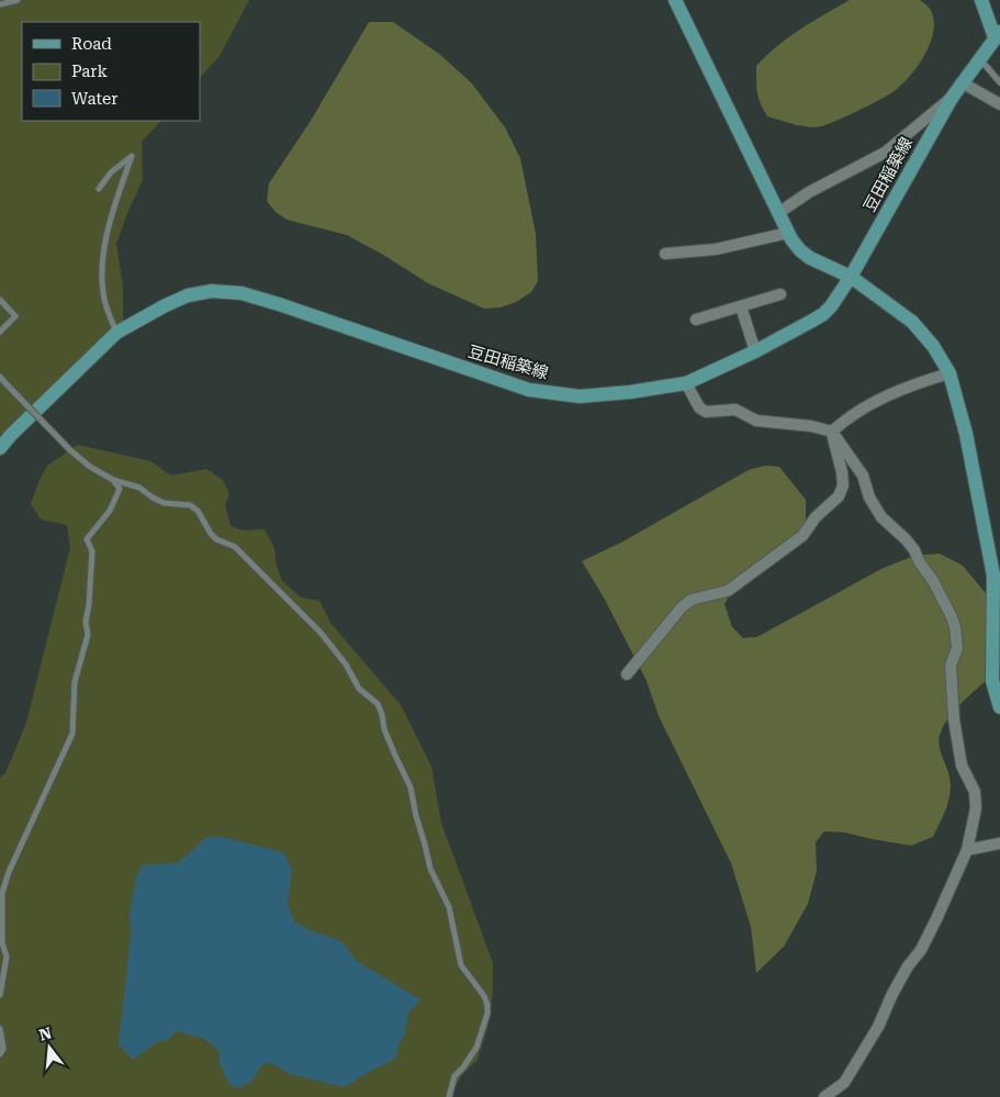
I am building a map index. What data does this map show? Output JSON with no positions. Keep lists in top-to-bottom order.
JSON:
{
  "streets": {
    "main road": ["豆田稲築線"]
  },
  "legend": ["Road", "Park", "Water"],
  "north": "top"
}
